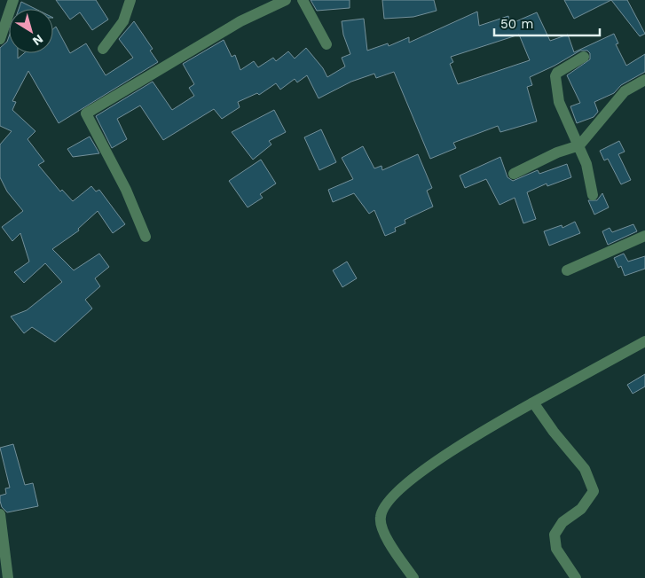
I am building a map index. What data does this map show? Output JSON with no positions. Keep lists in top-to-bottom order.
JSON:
{
  "scale_bar": "50 m",
  "north": "bottom right"
}
